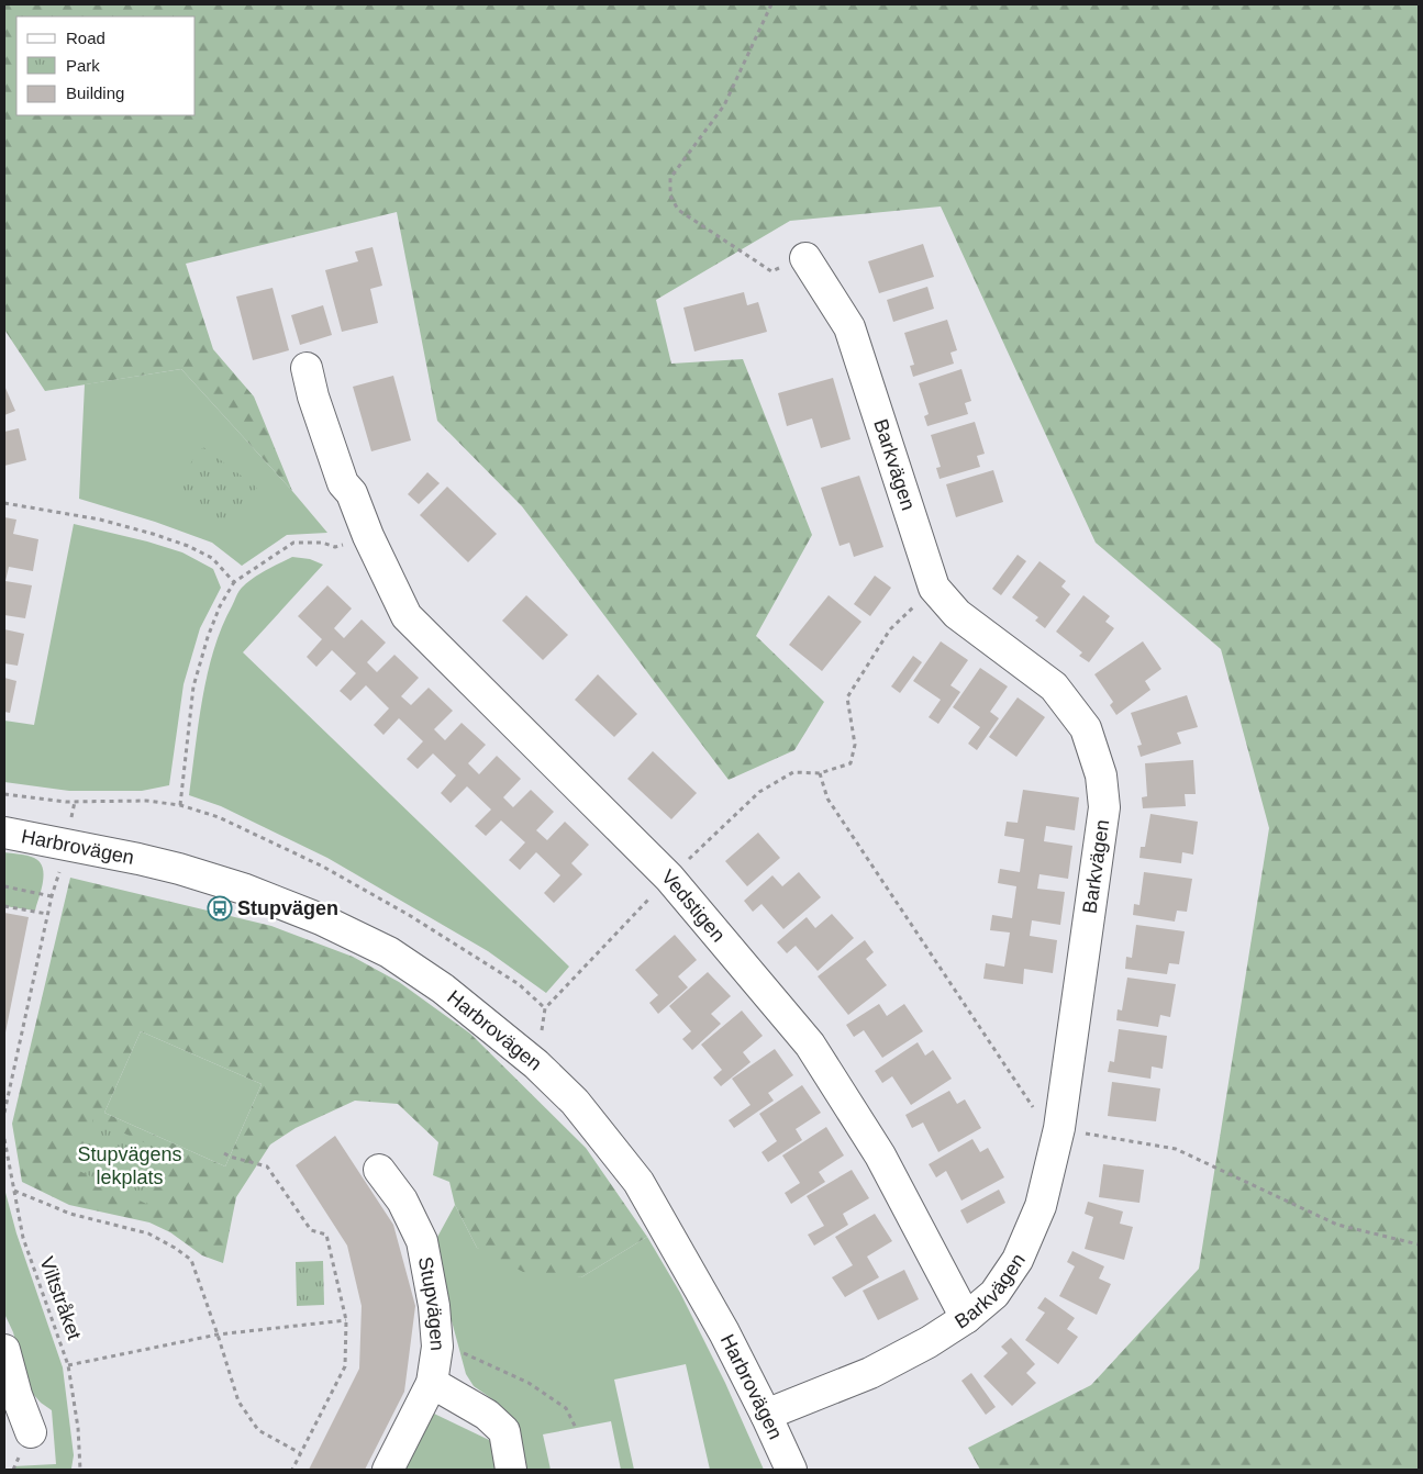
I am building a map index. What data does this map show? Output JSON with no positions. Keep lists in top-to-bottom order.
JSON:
{
  "streets": {
    "street": [
      "Barkvägen",
      "Harbrovägen",
      "Vedstigen",
      "Stupvägen"
    ],
    "path": ["Viltstråket"]
  },
  "crossings": [
    ["Barkvägen", "Harbrovägen"],
    ["Barkvägen", "Vedstigen"]
  ],
  "parks": ["Stupvägens lekplats"],
  "places": {
    "bus stop": ["Stupvägen"]
  },
  "legend": ["Road", "Park", "Building"]
}
